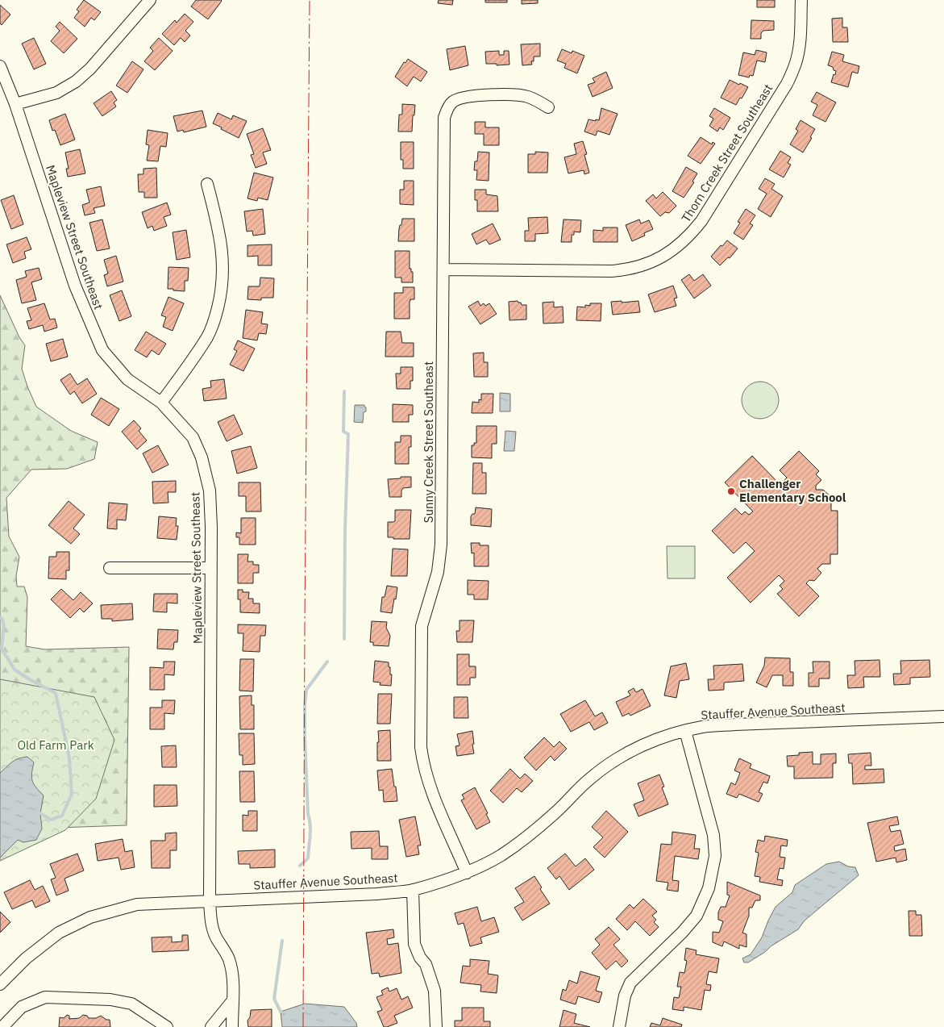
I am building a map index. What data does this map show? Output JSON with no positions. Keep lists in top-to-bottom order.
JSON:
{
  "streets": {
    "street": [
      "Thorn Creek Street Southeast",
      "Mapleview Street Southeast",
      "Sunny Creek Street Southeast",
      "Stauffer Avenue Southeast"
    ]
  },
  "crossings": [
    ["Thorn Creek Street Southeast", "Sunny Creek Street Southeast"],
    ["Mapleview Street Southeast", "Stauffer Avenue Southeast"],
    ["Sunny Creek Street Southeast", "Stauffer Avenue Southeast"]
  ],
  "parks": ["Old Farm Park"],
  "places": ["Challenger Elementary School"]
}
